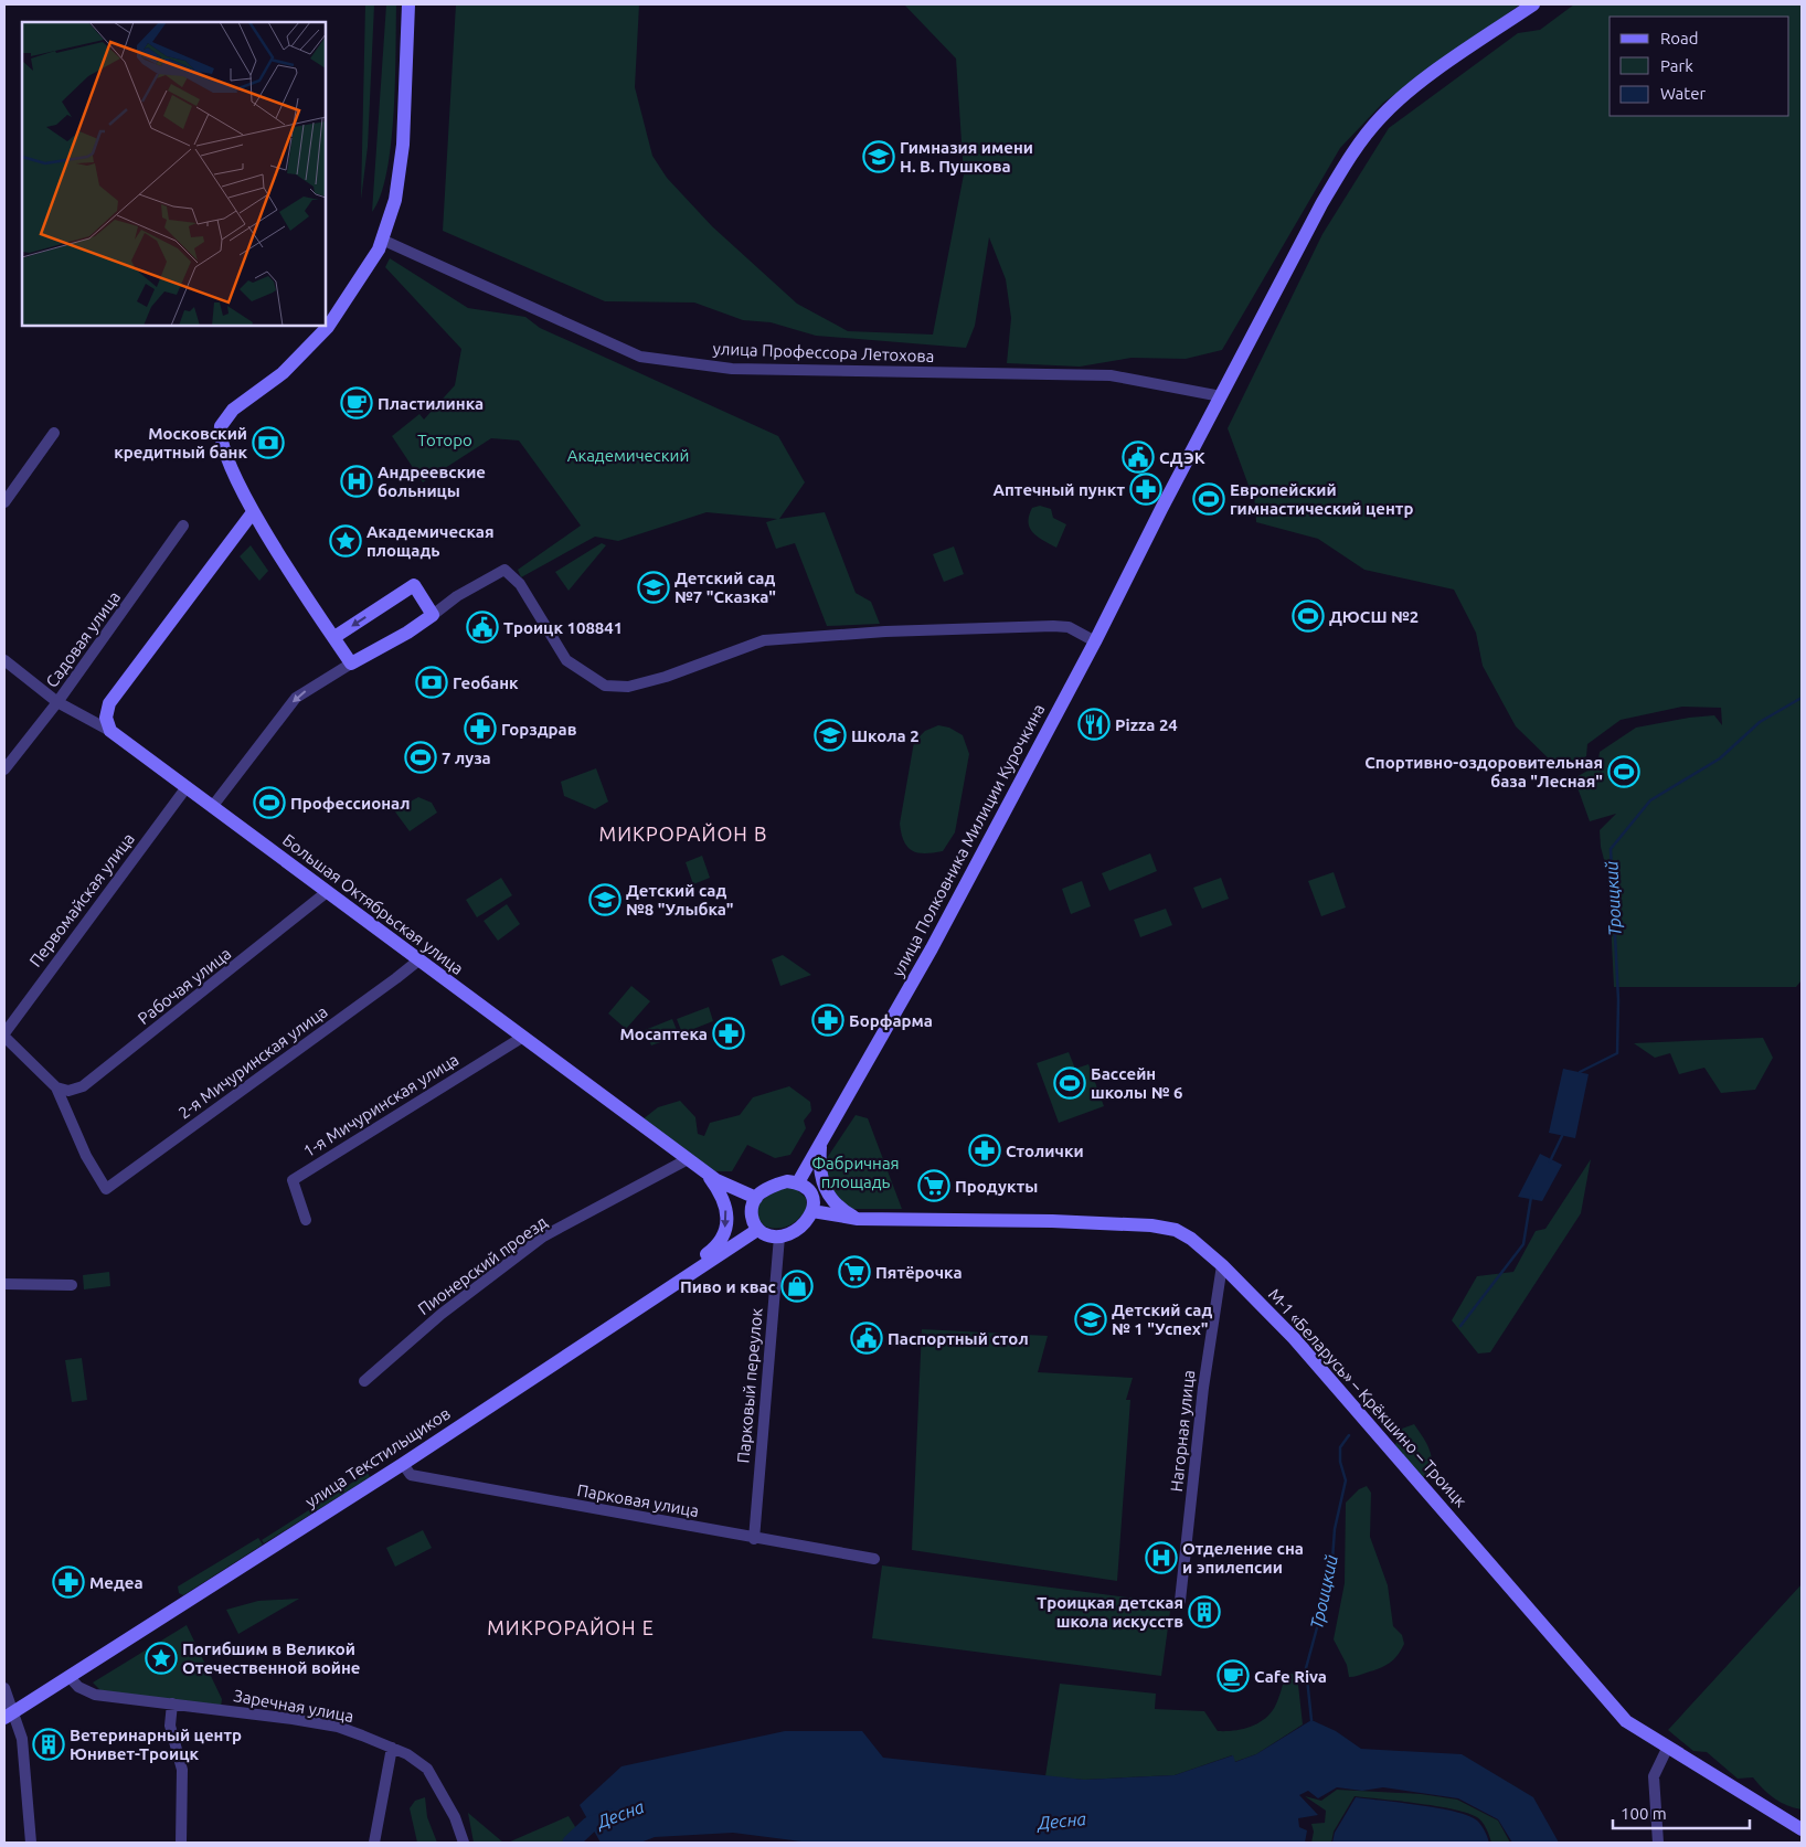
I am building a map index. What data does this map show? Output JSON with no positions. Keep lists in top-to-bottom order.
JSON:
{
  "streets": {
    "main road": [
      "улица Полковника Милиции Курочкина",
      "Большая Октябрьская улица",
      "М-1 «Беларусь» – Крёкшино – Троицк",
      "улица Текстильщиков"
    ],
    "street": [
      "улица Профессора Летохова",
      "Садовая улица",
      "Первомайская улица",
      "Рабочая улица",
      "2-я Мичуринская улица",
      "1-я Мичуринская улица",
      "Пионерский проезд",
      "Парковый переулок",
      "Нагорная улица",
      "Парковая улица",
      "Заречная улица"
    ]
  },
  "crossings": [
    ["улица Профессора Летохова", "улица Полковника Милиции Курочкина"],
    ["улица Полковника Милиции Курочкина", "Большая Октябрьская улица"],
    ["улица Полковника Милиции Курочкина", "Парковый переулок"],
    ["улица Полковника Милиции Курочкина", "М-1 «Беларусь» – Крёкшино – Троицк"],
    ["улица Полковника Милиции Курочкина", "улица Текстильщиков"],
    ["Первомайская улица", "Большая Октябрьская улица"],
    ["Большая Октябрьская улица", "Рабочая улица"],
    ["Большая Октябрьская улица", "2-я Мичуринская улица"],
    ["Большая Октябрьская улица", "1-я Мичуринская улица"],
    ["Большая Октябрьская улица", "Пионерский проезд"],
    ["Большая Октябрьская улица", "Парковый переулок"],
    ["Большая Октябрьская улица", "М-1 «Беларусь» – Крёкшино – Троицк"],
    ["Большая Октябрьская улица", "улица Текстильщиков"],
    ["Рабочая улица", "2-я Мичуринская улица"],
    ["Парковый переулок", "М-1 «Беларусь» – Крёкшино – Троицк"],
    ["Парковый переулок", "улица Текстильщиков"],
    ["Парковый переулок", "Парковая улица"],
    ["М-1 «Беларусь» – Крёкшино – Троицк", "Нагорная улица"],
    ["М-1 «Беларусь» – Крёкшино – Троицк", "улица Текстильщиков"],
    ["улица Текстильщиков", "Парковая улица"],
    ["улица Текстильщиков", "Заречная улица"]
  ],
  "districts": ["МИКРОРАЙОН В", "МИКРОРАЙОН Е"],
  "water": ["Троицкий", "Десна"],
  "parks": ["Тоторо", "Академический", "Фабричная площадь"],
  "places": {
    "school or university": [
      "Гимназия имени Н. В. Пушкова",
      "Детский сад №7 \"Сказка\"",
      "Школа 2",
      "Детский сад №8 \"Улыбка\"",
      "Детский сад № 1 \"Успех\""
    ],
    "cafe": ["Пластилинка", "Cafe Riva"],
    "bank": ["Московский кредитный банк", "Геобанк"],
    "public building": ["СДЭК", "Троицк 108841", "Паспортный стол"],
    "hospital": ["Андреевские больницы", "Отделение сна и эпилепсии"],
    "pharmacy": [
      "Аптечный пункт",
      "Горздрав",
      "Борфарма",
      "Мосаптека",
      "Столички",
      "Медеа"
    ],
    "sports": [
      "Европейский гимнастический центр",
      "ДЮСШ №2",
      "7 луза",
      "Спортивно-оздоровительная база \"Лесная\"",
      "Профессионал",
      "Бассейн школы № 6"
    ],
    "place": ["Академическая площадь", "Погибшим в Великой Отечественной войне"],
    "restaurant": ["Pizza 24"],
    "supermarket": ["Продукты", "Пятёрочка"],
    "shop": ["Пиво и квас"],
    "building": ["Троицкая детская школа искусств", "Ветеринарный центр Юнивет-Троицк"]
  },
  "legend": ["Road", "Park", "Water"],
  "scale_bar": "100 m"
}
